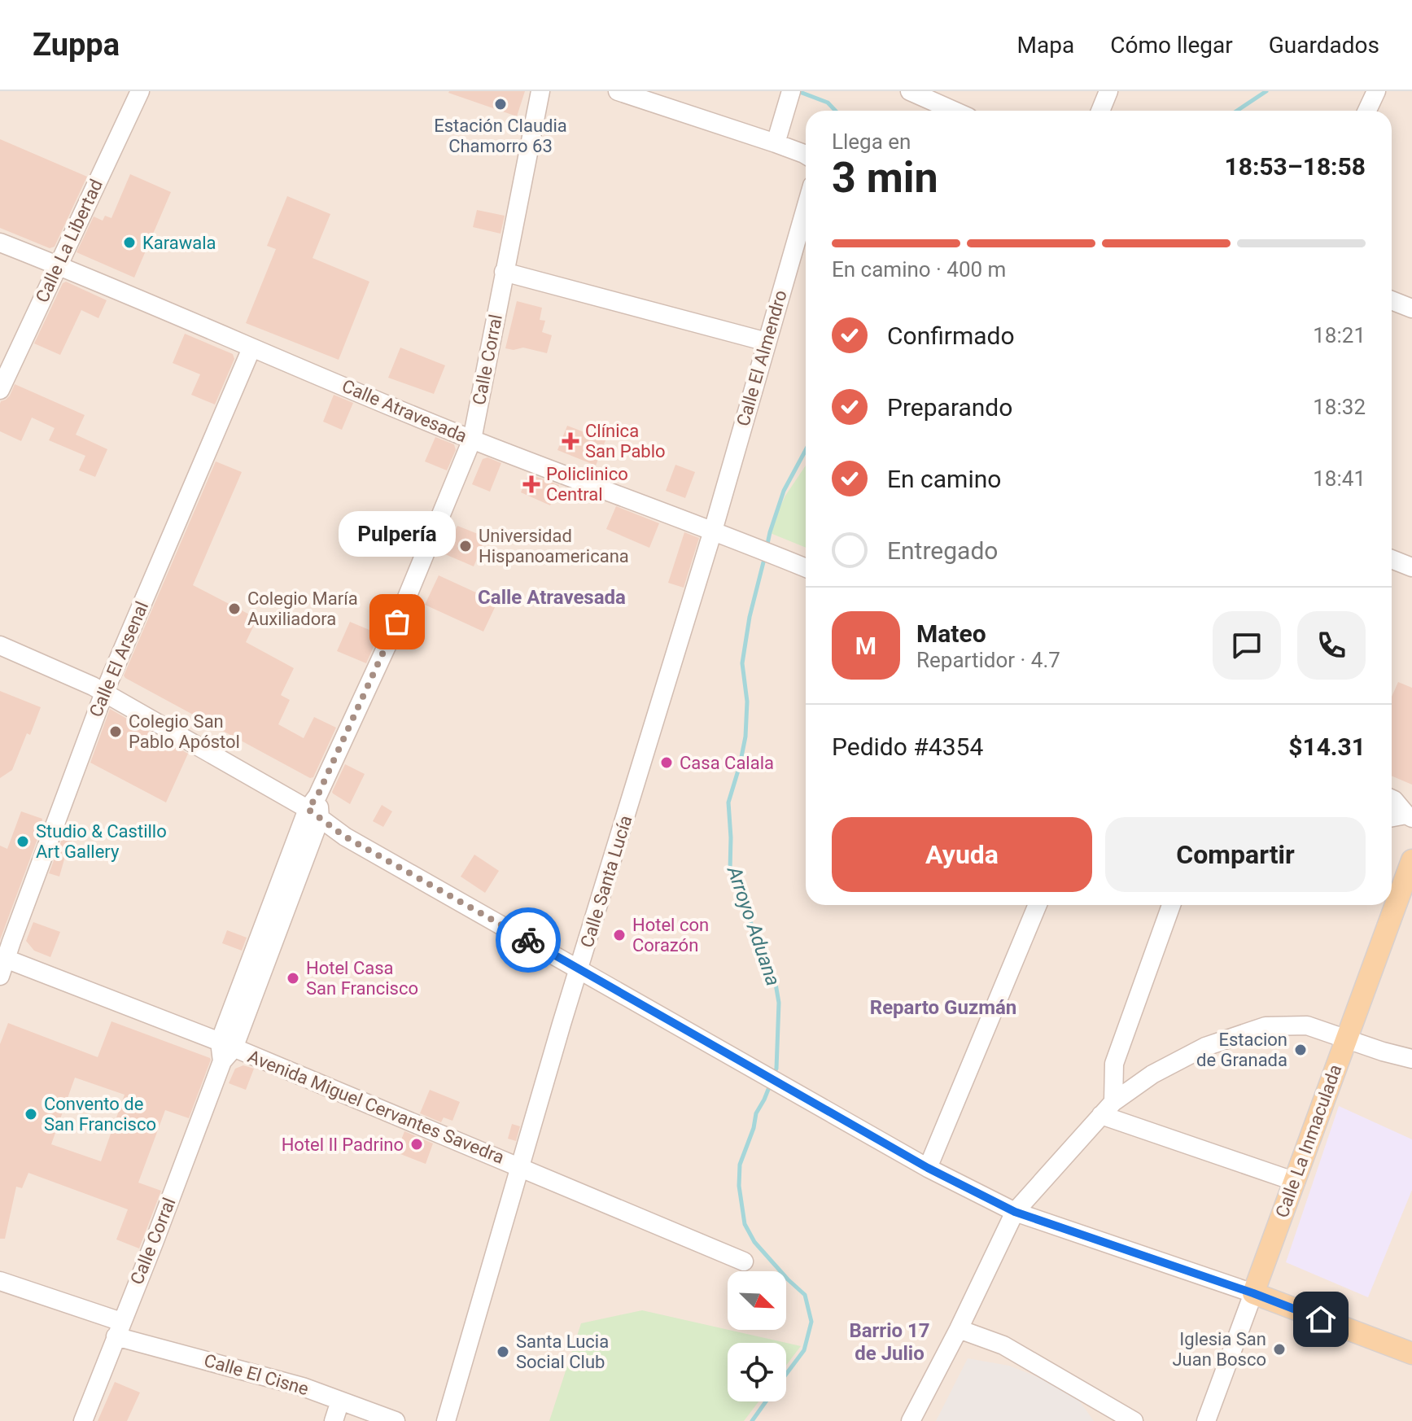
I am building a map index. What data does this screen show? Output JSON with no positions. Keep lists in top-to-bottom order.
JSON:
{
  "streets": {
    "main road": ["Calle La Inmaculada"],
    "street": [
      "Calle La Libertad",
      "Calle El Almendro",
      "Calle Corral",
      "Calle Atravesada",
      "Calle El Arsenal",
      "Calle Santa Lucía",
      "Avenida Miguel Cervantes Savedra",
      "Calle El Cisne"
    ]
  },
  "crossings": [
    ["Calle La Libertad", "Calle Atravesada"],
    ["Calle El Almendro", "Calle Atravesada"],
    ["Calle El Almendro", "Calle Santa Lucía"],
    ["Calle Corral", "Calle Atravesada"],
    ["Calle Corral", "Avenida Miguel Cervantes Savedra"],
    ["Calle Corral", "Calle El Cisne"],
    ["Calle Atravesada", "Calle El Arsenal"],
    ["Calle Atravesada", "Calle Santa Lucía"],
    ["Calle El Arsenal", "Avenida Miguel Cervantes Savedra"],
    ["Calle Santa Lucía", "Avenida Miguel Cervantes Savedra"]
  ],
  "districts": ["Calle Atravesada", "Reparto Guzmán", "Barrio 17 de Julio"],
  "water": ["Arroyo Aduana"],
  "places": {
    "other": [
      "Estación Claudia Chamorro 63",
      "Karawala",
      "Universidad Hispanoamericana",
      "Colegio María Auxiliadora",
      "Pulpería",
      "Colegio San Pablo Apóstol",
      "Casa Calala",
      "Studio & Castillo Art Gallery",
      "Hotel con Corazón",
      "Hotel Casa San Francisco",
      "Estacion de Granada",
      "Convento de San Francisco",
      "Hotel Il Padrino",
      "Iglesia San Juan Bosco",
      "Santa Lucia Social Club"
    ],
    "health": ["Clínica San Pablo", "Policlinico Central"]
  },
  "north": "bottom right",
  "page": {
    "header": "Zuppa",
    "nav": ["Mapa", "Cómo llegar", "Guardados"],
    "heading": ["3 min", "Llega en", "18:53–18:58"],
    "panel": [
      "Mateo",
      "Repartidor · 4.7",
      "Pedido #4354",
      "$14.31"
    ],
    "bar": "En camino · 400 m",
    "list": [
      ["Confirmado", "18:21"],
      ["Preparando", "18:32"],
      ["En camino", "18:41"],
      "Entregado"
    ],
    "bubble": "Pulpería",
    "round": "M",
    "buttons": ["Ayuda", "Compartir"]
  }
}
